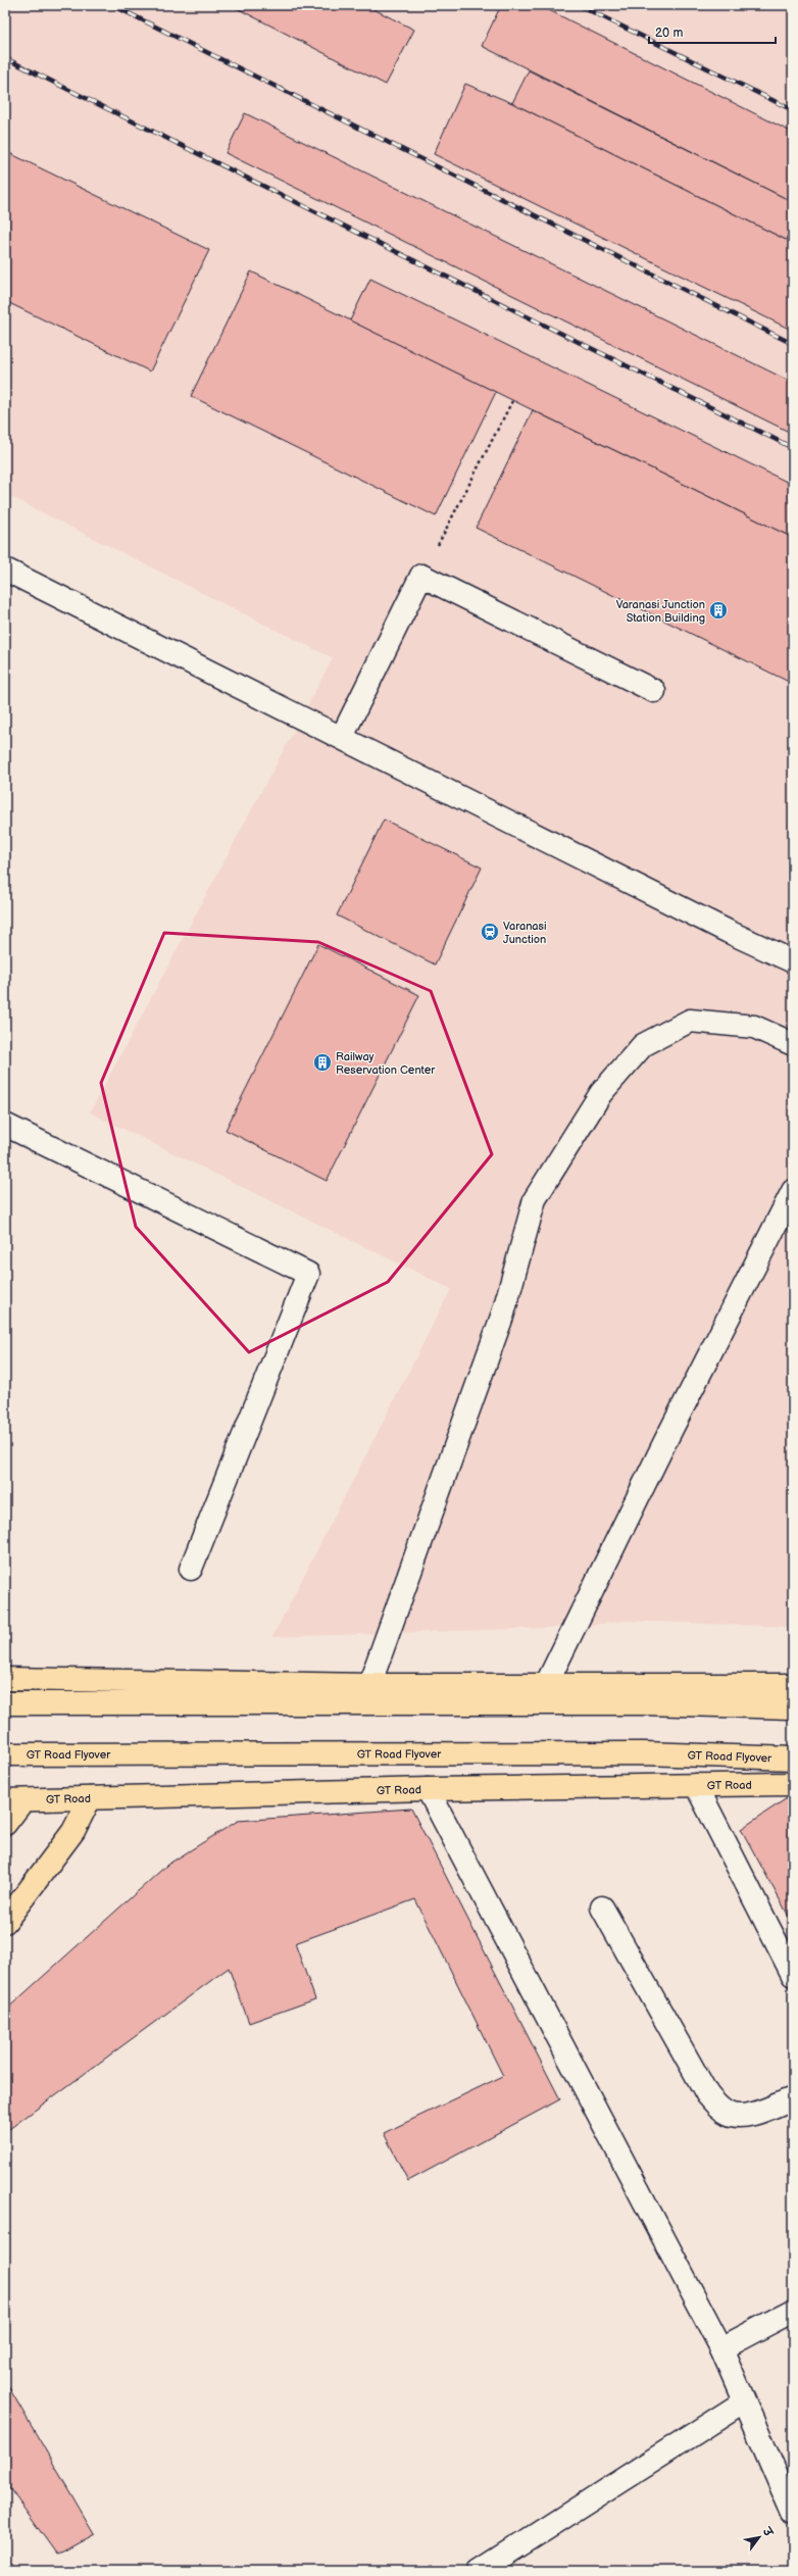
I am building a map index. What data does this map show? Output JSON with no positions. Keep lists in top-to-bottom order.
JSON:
{
  "streets": {
    "main road": ["GT Road Flyover", "GT Road"]
  },
  "places": {
    "building": ["Varanasi Junction Station Building", "Railway Reservation Center"],
    "station": ["Varanasi Junction"]
  },
  "scale_bar": "20 m",
  "north": "top right"
}
